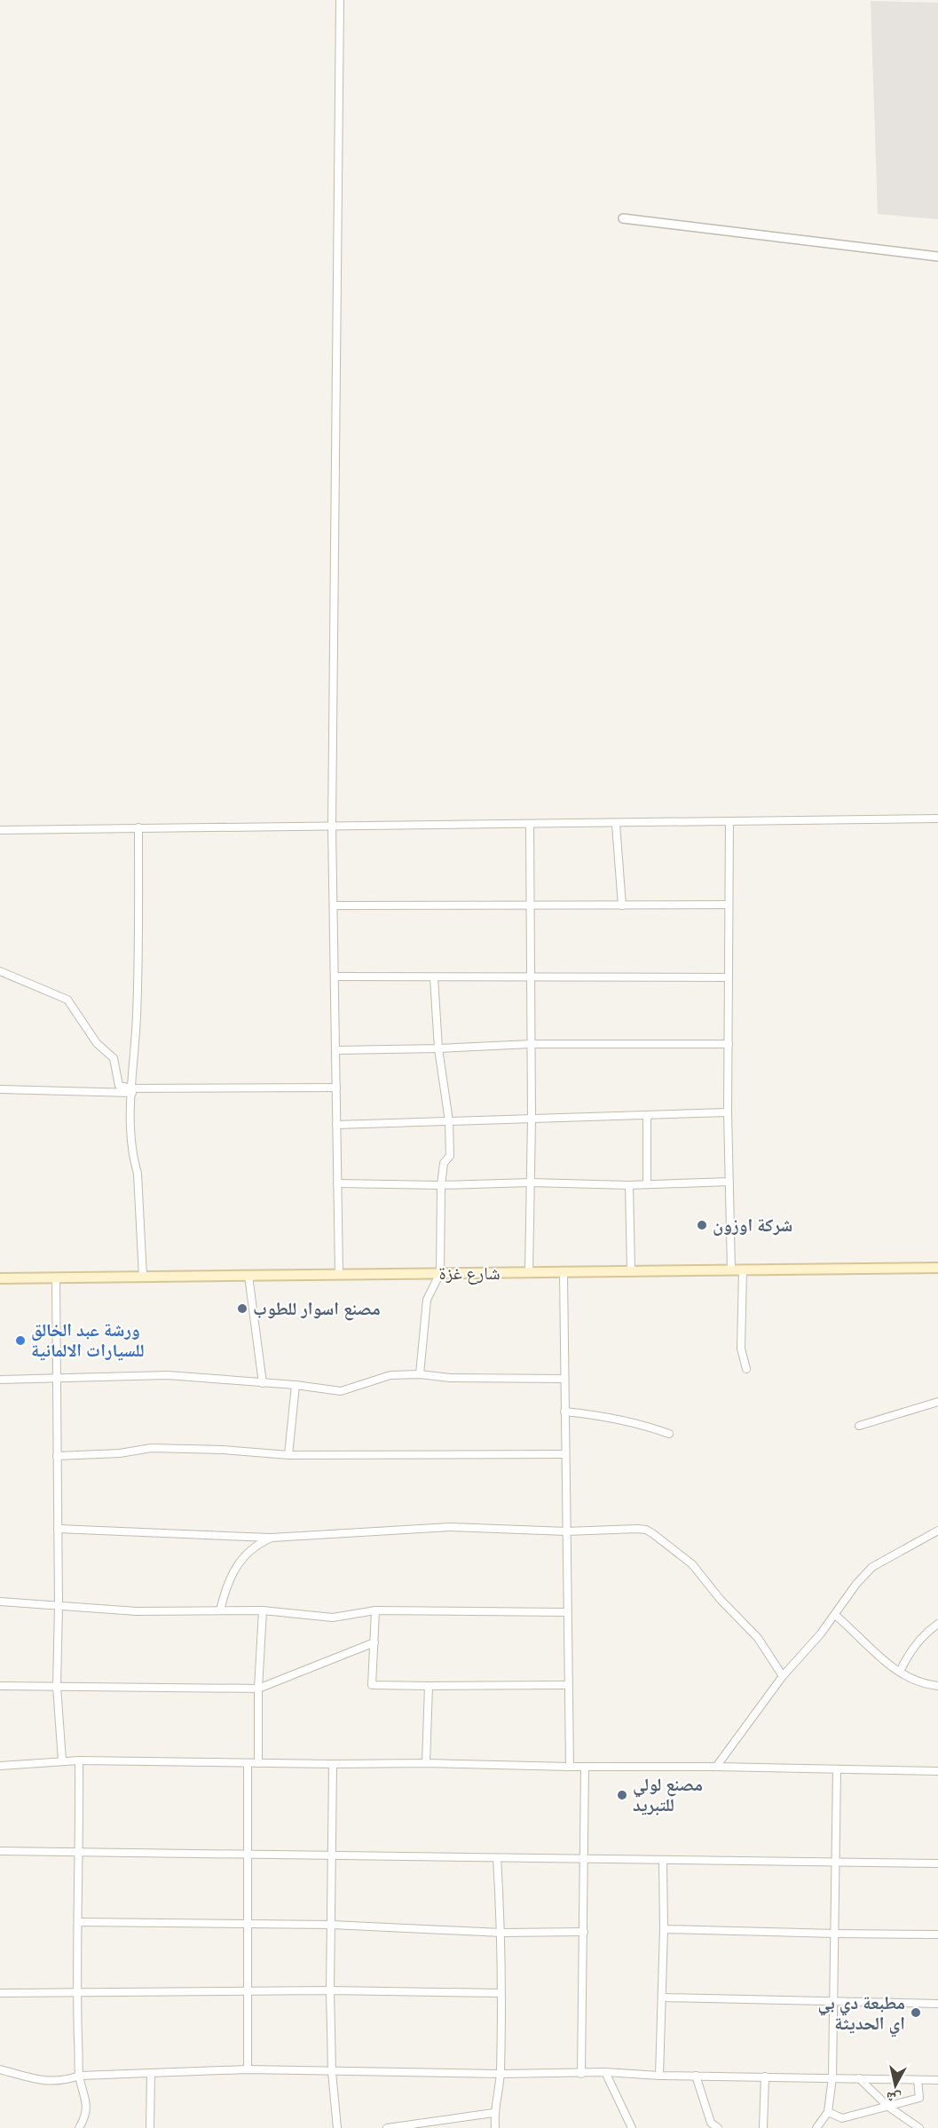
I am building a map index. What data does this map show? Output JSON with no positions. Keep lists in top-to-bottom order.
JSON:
{
  "streets": {
    "main road": ["شارع غزة"]
  },
  "places": [
    "شركة اوزون",
    "مصنع اسوار للطوب",
    "ورشة عبد الخالق للسيارات الالمانية",
    "مصنع لولي للتبريد",
    "مطبعة دي بي اي الحديثة"
  ],
  "north": "bottom"
}
